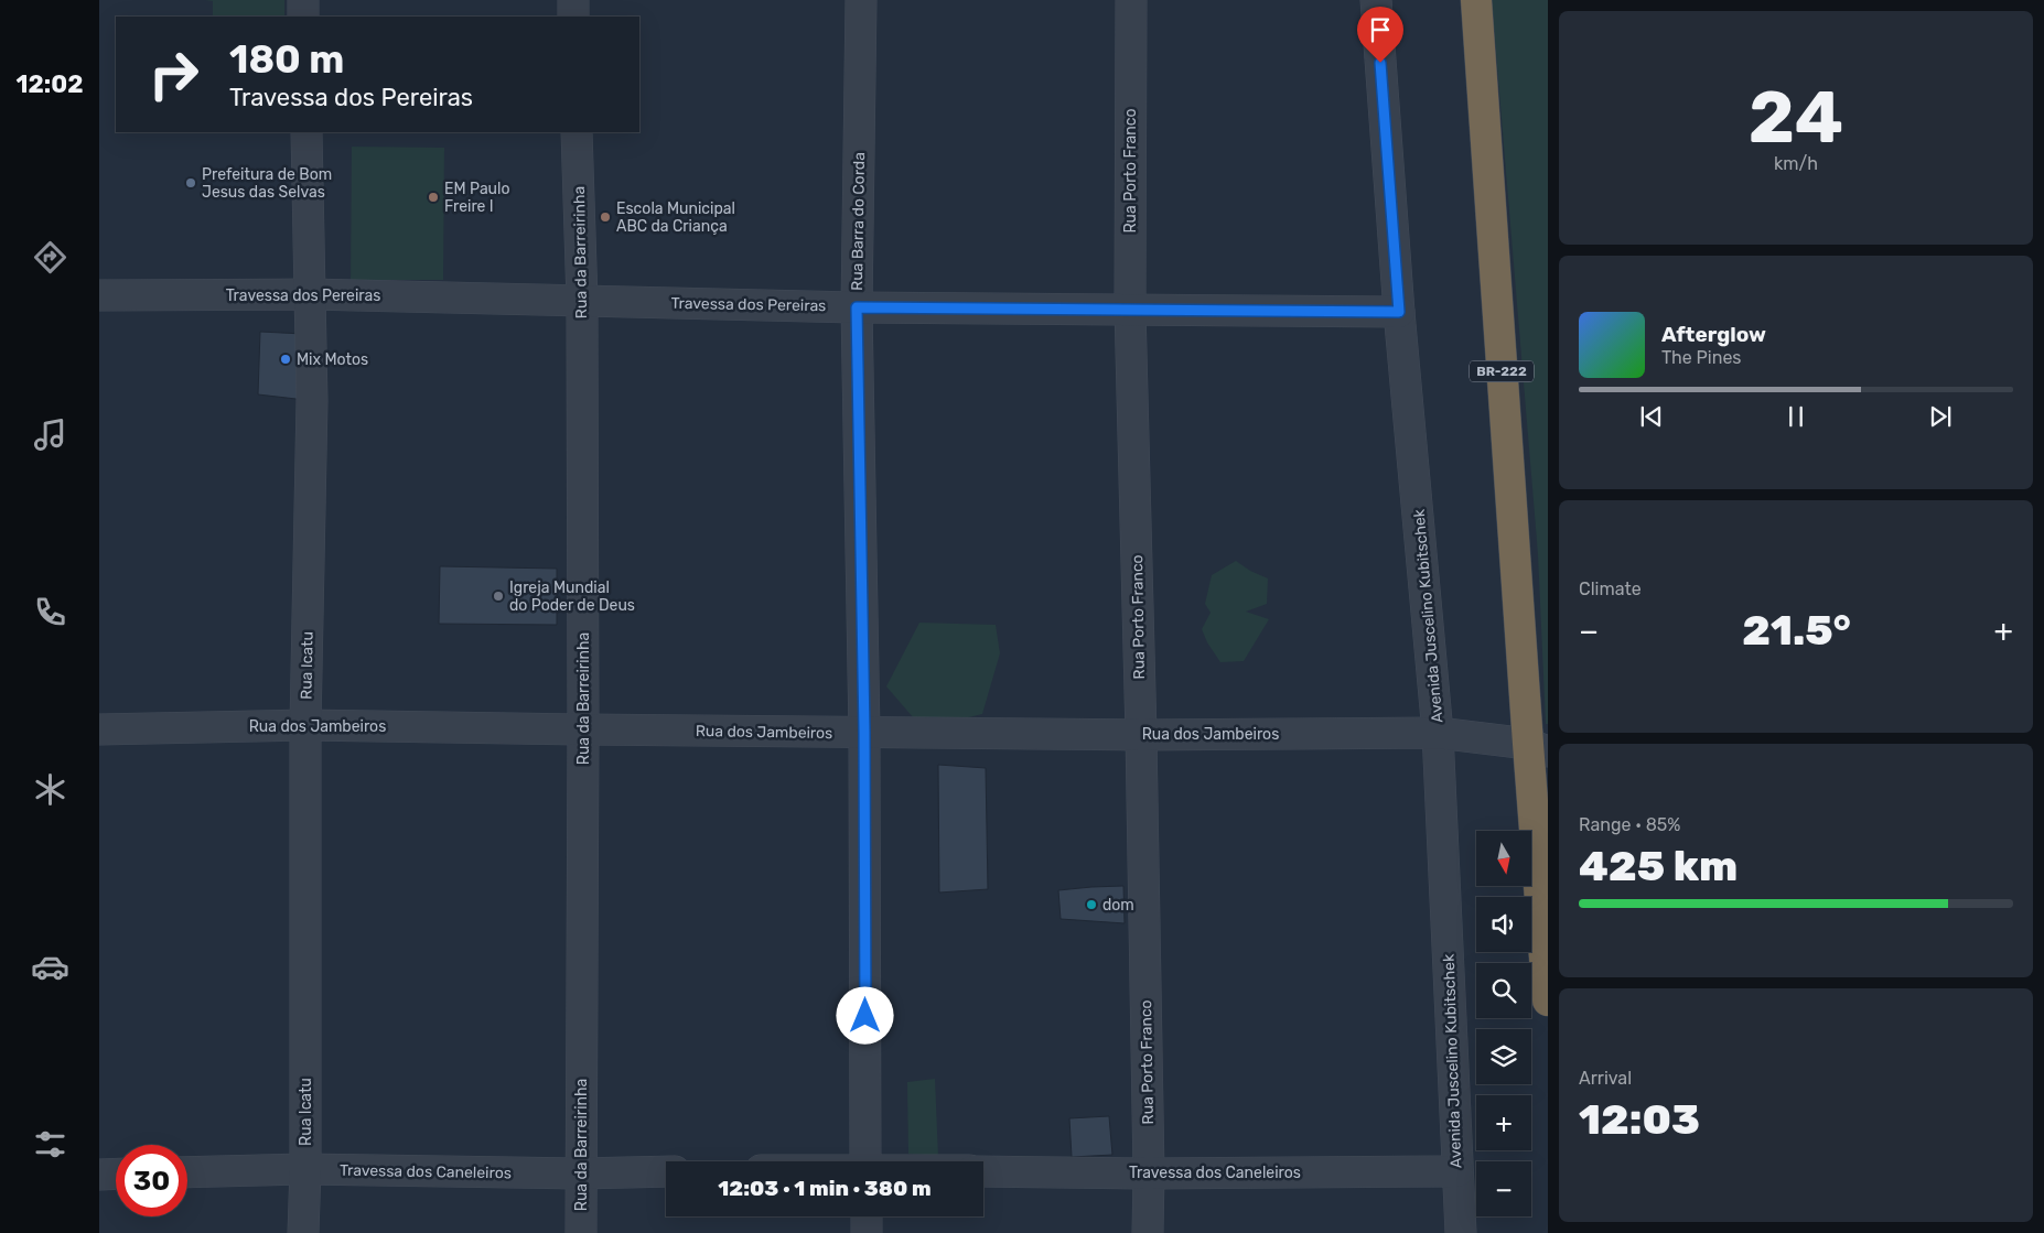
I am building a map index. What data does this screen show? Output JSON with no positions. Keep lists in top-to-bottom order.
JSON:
{
  "streets": {
    "highway": ["BR-222"],
    "street": [
      "Rua Porto Franco",
      "Rua Barra do Corda",
      "Rua da Barreirinha",
      "Travessa dos Pereiras",
      "Avenida Juscelino Kubitschek",
      "Rua Icatu",
      "Rua dos Jambeiros",
      "Travessa dos Caneleiros"
    ]
  },
  "crossings": [
    ["Rua Porto Franco", "Travessa dos Pereiras"],
    ["Rua Porto Franco", "Rua dos Jambeiros"],
    ["Rua Porto Franco", "Travessa dos Caneleiros"],
    ["Rua Barra do Corda", "Travessa dos Pereiras"],
    ["Rua Barra do Corda", "Rua dos Jambeiros"],
    ["Rua da Barreirinha", "Travessa dos Pereiras"],
    ["Rua da Barreirinha", "Rua dos Jambeiros"],
    ["Rua da Barreirinha", "Travessa dos Caneleiros"],
    ["Travessa dos Pereiras", "Avenida Juscelino Kubitschek"],
    ["Travessa dos Pereiras", "Rua Icatu"],
    ["BR-222", "Rua dos Jambeiros"],
    ["Avenida Juscelino Kubitschek", "Rua dos Jambeiros"],
    ["Avenida Juscelino Kubitschek", "Travessa dos Caneleiros"],
    ["Rua Icatu", "Rua dos Jambeiros"],
    ["Rua Icatu", "Travessa dos Caneleiros"]
  ],
  "places": [
    "Prefeitura de Bom Jesus das Selvas",
    "EM Paulo Freire I",
    "Escola Municipal ABC da Criança",
    "Mix Motos",
    "Igreja Mundial do Poder de Deus",
    "dom"
  ],
  "north": "bottom",
  "page": {
    "tabs": "12:02",
    "tile": [
      ["24", "km/h"],
      "Climate",
      ["Range · 85%", "425 km"],
      ["Arrival", "12:03"]
    ],
    "turn": ["180 m", "Travessa dos Pereiras"],
    "song": ["Afterglow", "The Pines"],
    "heat": ["−", "21.5°", "+"],
    "map_buttons": ["+", "−"],
    "limit": "30",
    "trip": "12:03 · 1 min · 380 m"
  }
}
